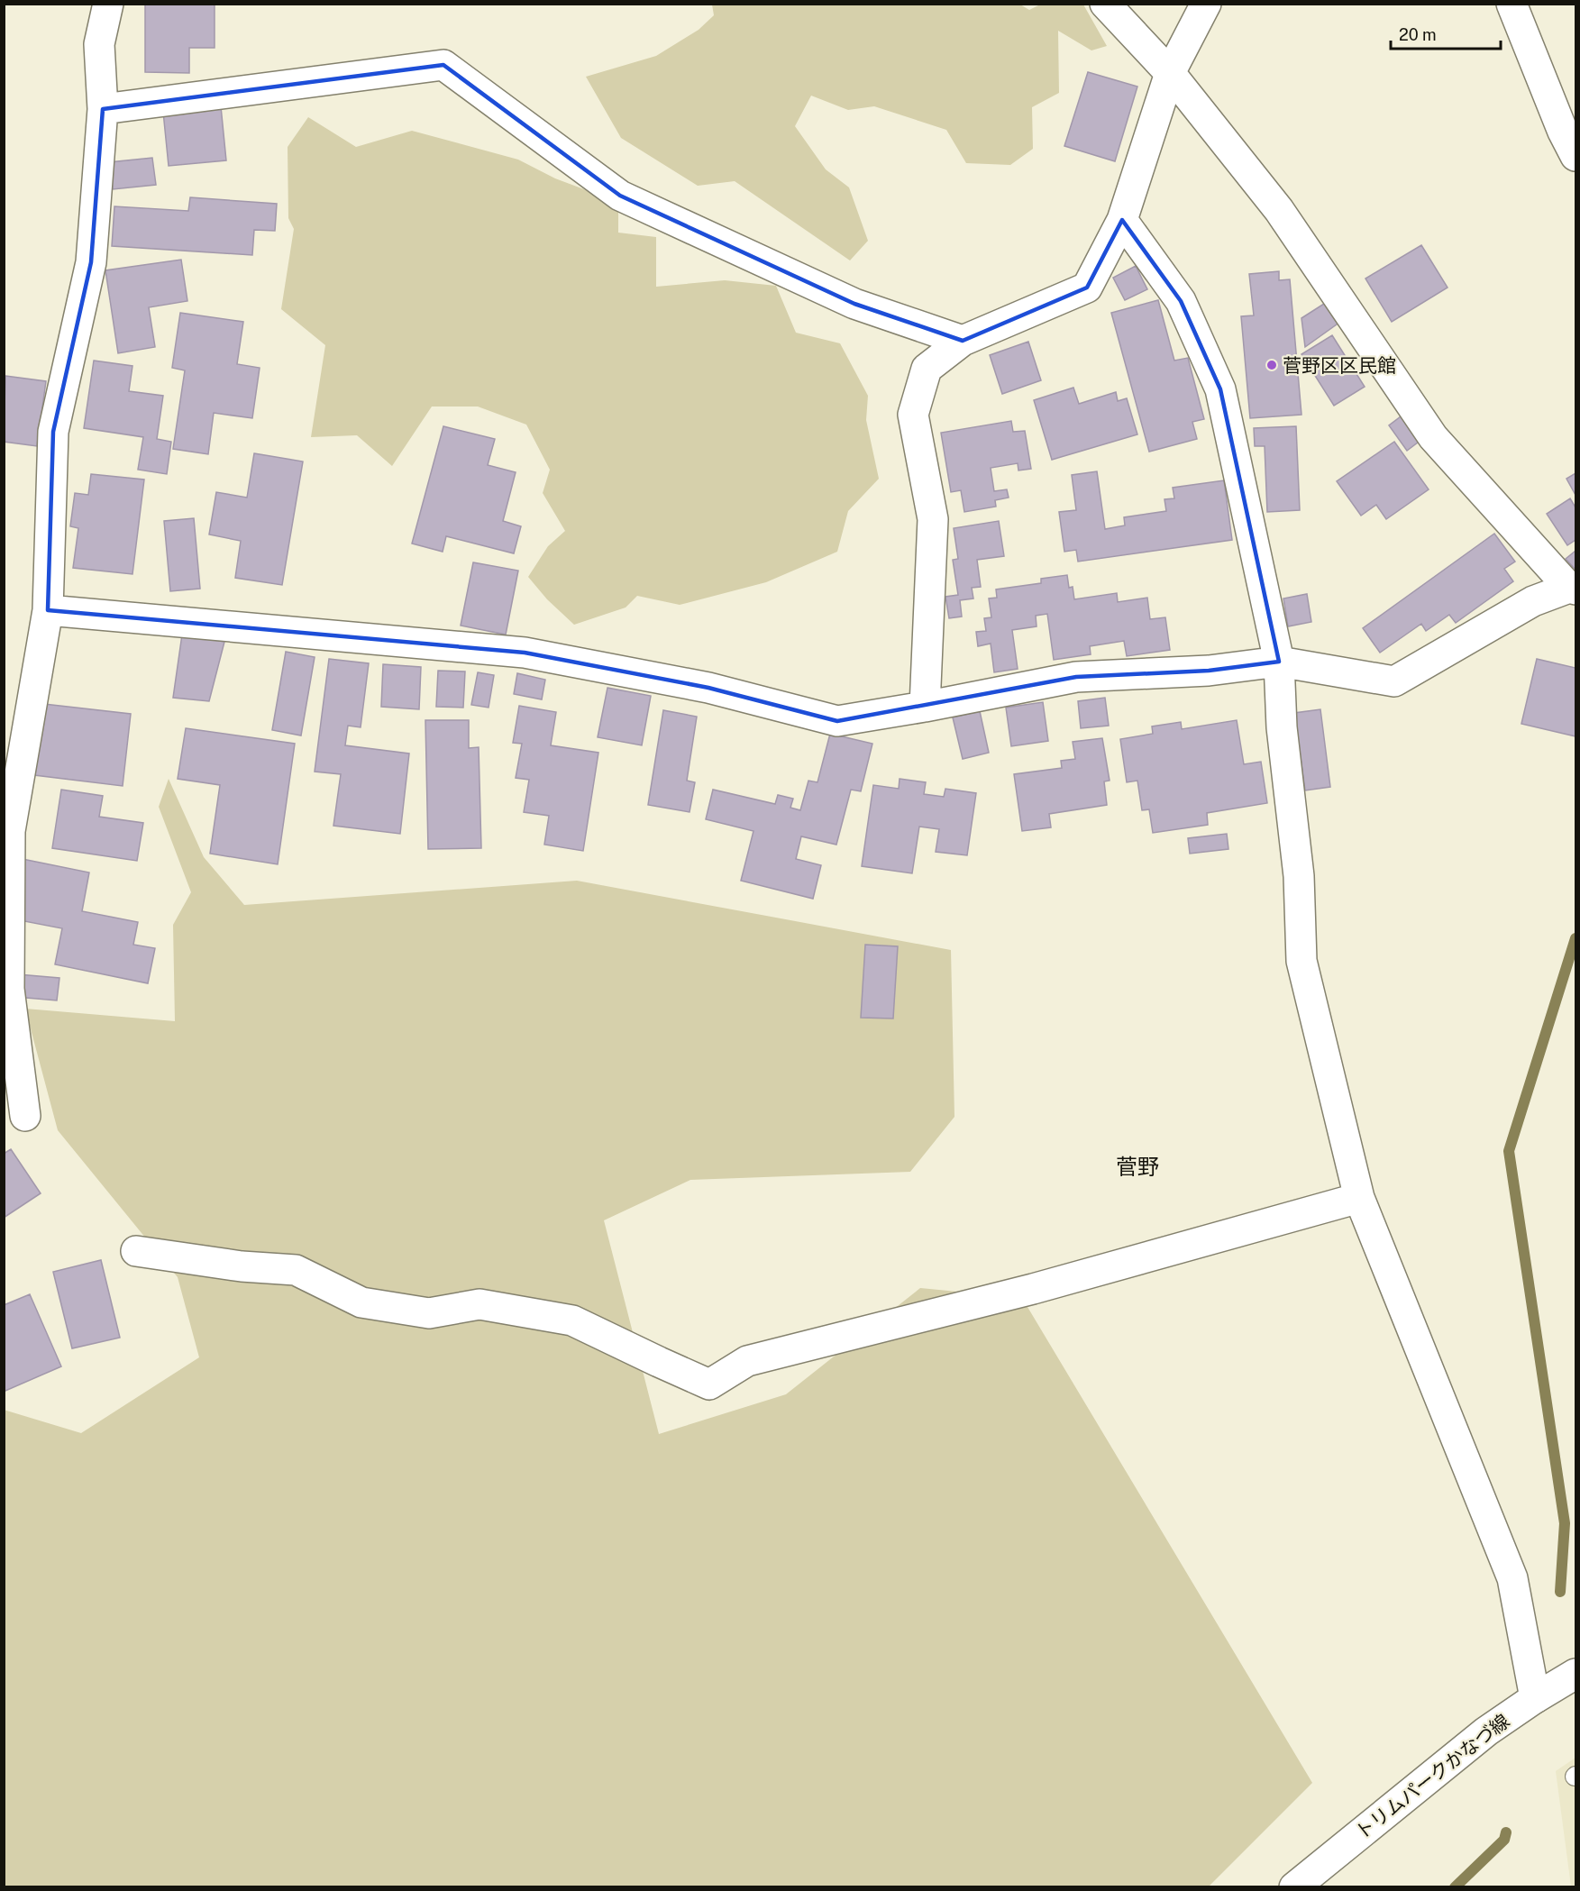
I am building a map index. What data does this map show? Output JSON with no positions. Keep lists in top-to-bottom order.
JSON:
{
  "streets": {
    "street": ["トリムパークかなづ線"]
  },
  "districts": ["菅野"],
  "places": ["菅野区区民館"],
  "scale_bar": "20 m"
}
